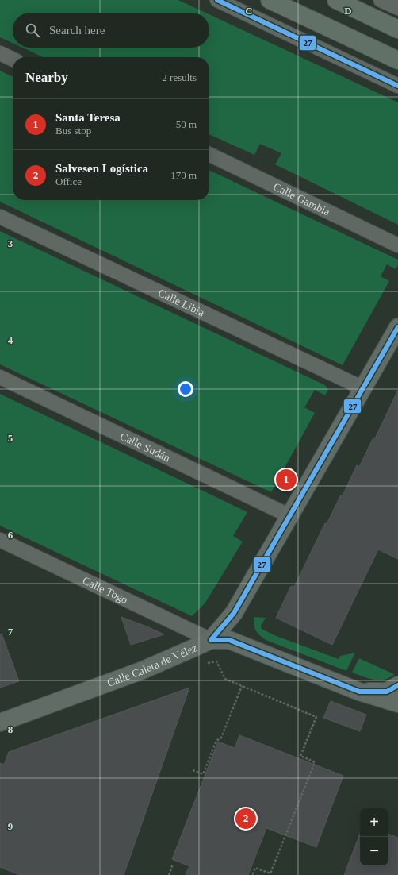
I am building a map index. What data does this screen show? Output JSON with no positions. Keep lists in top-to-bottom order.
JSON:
{
  "streets": {
    "street": [
      "Calle Gambia",
      "Calle Libia",
      "Calle Sudán",
      "Calle Togo",
      "Calle Caleta de Vélez"
    ]
  },
  "crossings": [
    ["Calle Libia", "Calle Caleta de Vélez"],
    ["Calle Sudán", "Calle Caleta de Vélez"],
    ["Calle Togo", "Calle Caleta de Vélez"]
  ],
  "lines": ["transit line 27"],
  "page": {
    "search": "Search here",
    "heading": ["Nearby", "2 results"],
    "list": [
      {
        "mark": "1",
        "name": "Santa Teresa",
        "note": "Bus stop",
        "value": "50 m"
      },
      {
        "mark": "2",
        "name": "Salvesen Logística",
        "note": "Office",
        "value": "170 m"
      }
    ],
    "pins": ["1", "2"],
    "map_buttons": ["+", "−"]
  },
  "grid": {
    "columns": ["C", "D"],
    "rows": [
      "3",
      "4",
      "5",
      "6",
      "7",
      "8",
      "9"
    ]
  }
}
